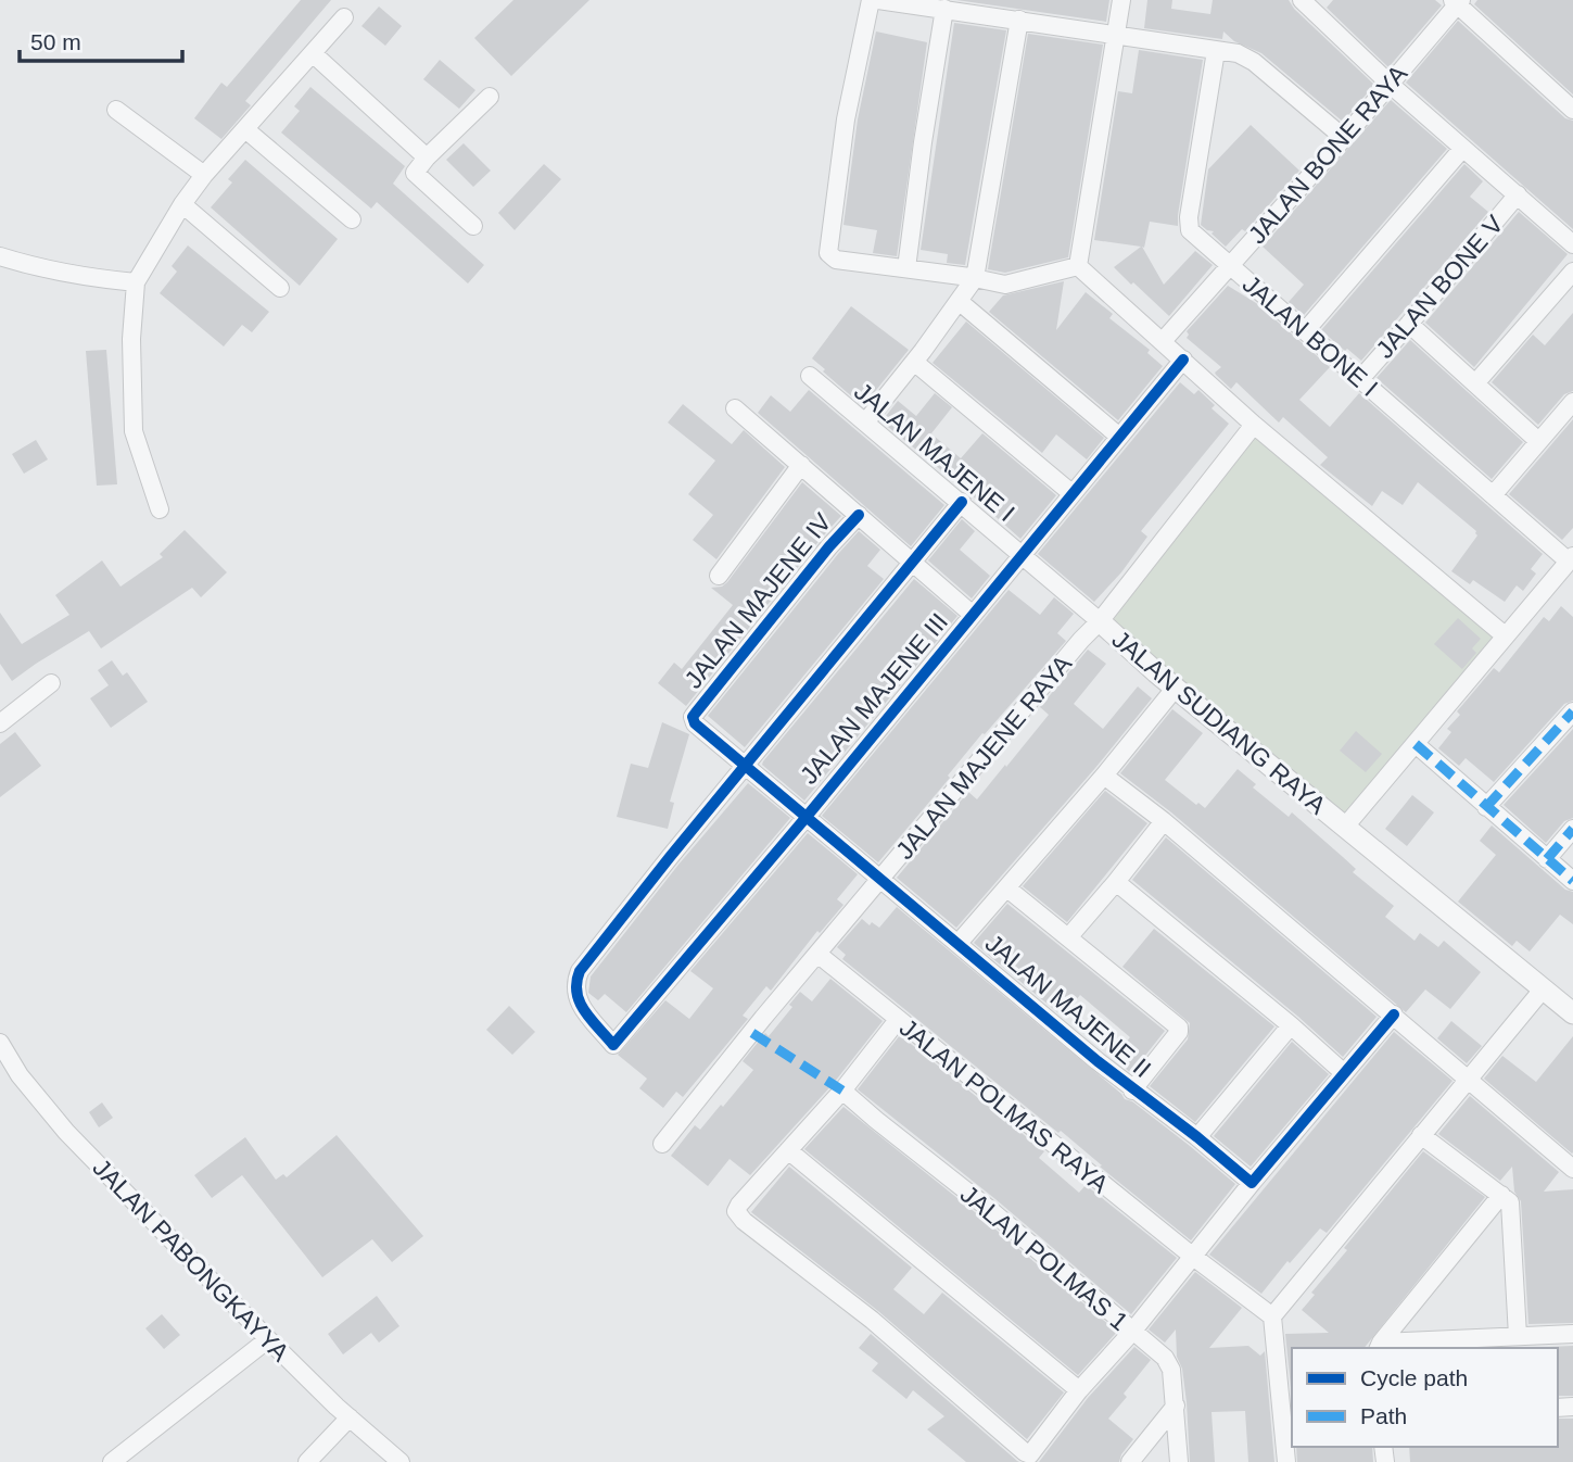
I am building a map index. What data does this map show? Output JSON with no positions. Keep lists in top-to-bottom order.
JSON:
{
  "streets": {
    "street": [
      "JALAN BONE RAYA",
      "JALAN BONE V",
      "JALAN BONE I",
      "JALAN MAJENE I",
      "JALAN MAJENE IV",
      "JALAN MAJENE III",
      "JALAN SUDIANG RAYA",
      "JALAN MAJENE RAYA",
      "JALAN MAJENE II",
      "JALAN POLMAS RAYA",
      "JALAN POLMAS 1",
      "JALAN PABONGKAYYA"
    ]
  },
  "crossings": [
    ["JALAN BONE RAYA", "JALAN BONE I"],
    ["JALAN BONE V", "JALAN BONE I"],
    ["JALAN MAJENE I", "JALAN MAJENE III"],
    ["JALAN MAJENE I", "JALAN SUDIANG RAYA"],
    ["JALAN MAJENE I", "JALAN MAJENE RAYA"],
    ["JALAN MAJENE IV", "JALAN MAJENE II"],
    ["JALAN MAJENE III", "JALAN MAJENE II"],
    ["JALAN SUDIANG RAYA", "JALAN MAJENE RAYA"],
    ["JALAN MAJENE RAYA", "JALAN MAJENE II"],
    ["JALAN MAJENE RAYA", "JALAN POLMAS RAYA"]
  ],
  "legend": ["Cycle path", "Path"],
  "scale_bar": "50 m"
}
